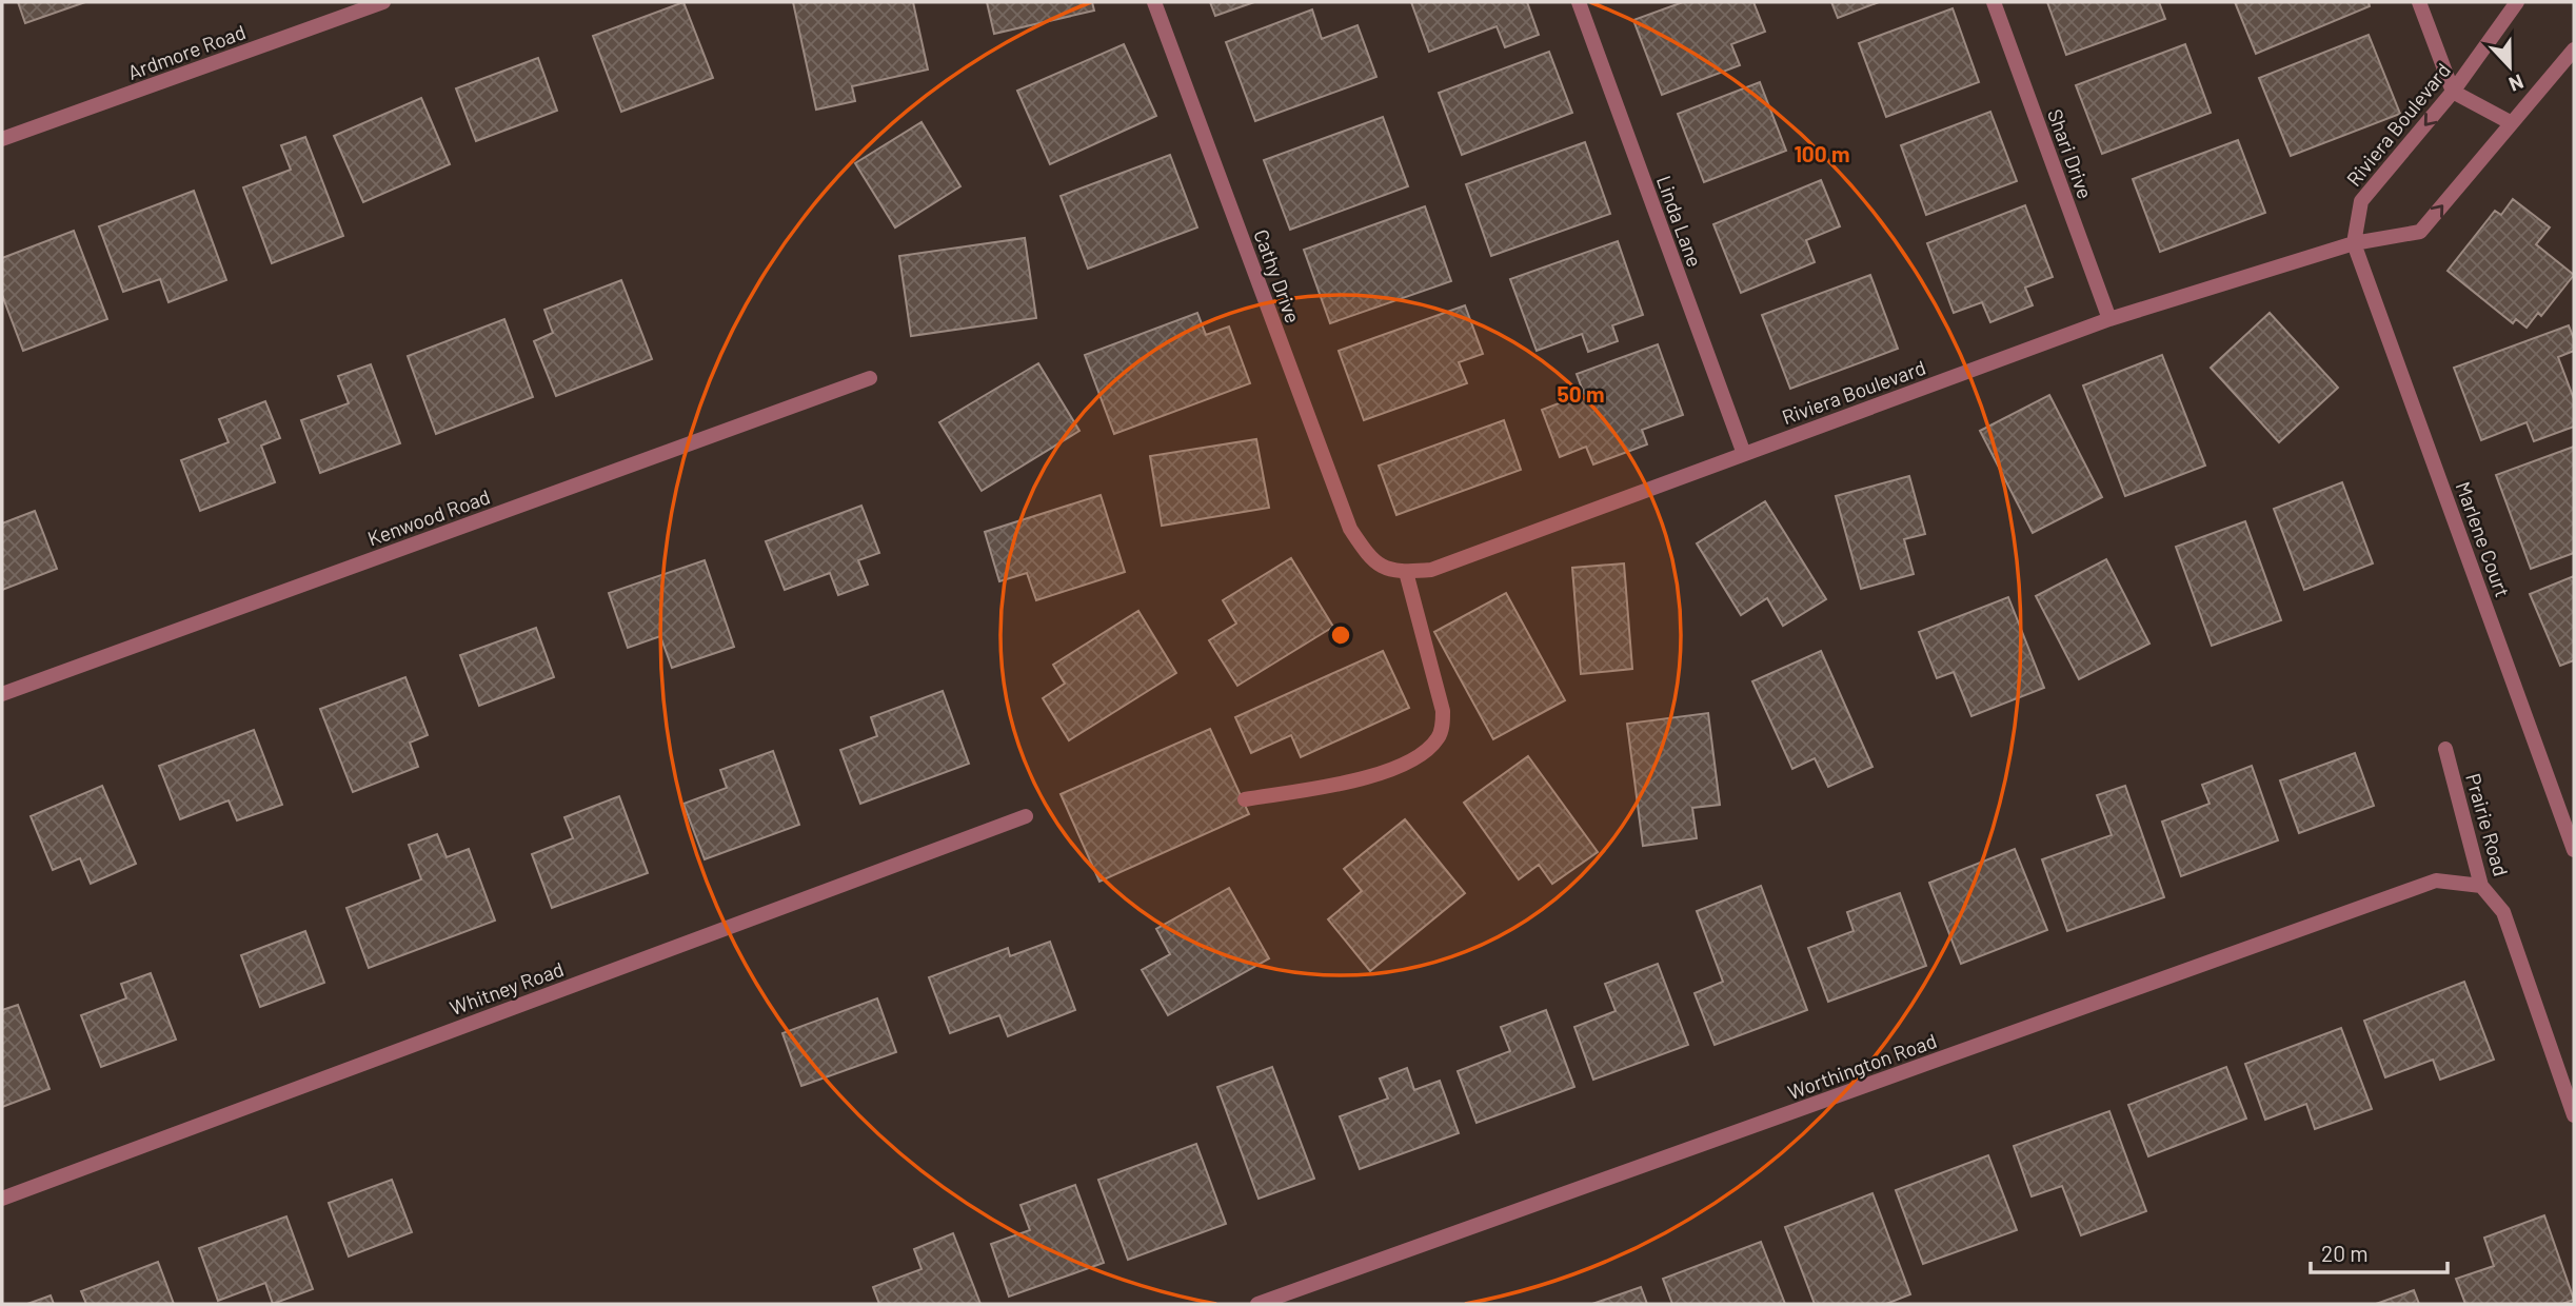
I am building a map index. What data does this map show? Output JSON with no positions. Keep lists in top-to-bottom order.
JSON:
{
  "streets": {
    "street": [
      "Ardmore Road",
      "Riviera Boulevard",
      "Shari Drive",
      "Linda Lane",
      "Cathy Drive",
      "Kenwood Road",
      "Marlene Court",
      "Prairie Road",
      "Whitney Road",
      "Worthington Road"
    ]
  },
  "crossings": [
    ["Riviera Boulevard", "Shari Drive"],
    ["Riviera Boulevard", "Linda Lane"],
    ["Riviera Boulevard", "Cathy Drive"],
    ["Riviera Boulevard", "Marlene Court"],
    ["Prairie Road", "Worthington Road"]
  ],
  "scale_bar": "20 m",
  "north": "bottom",
  "rings": ["100 m", "50 m"]
}
